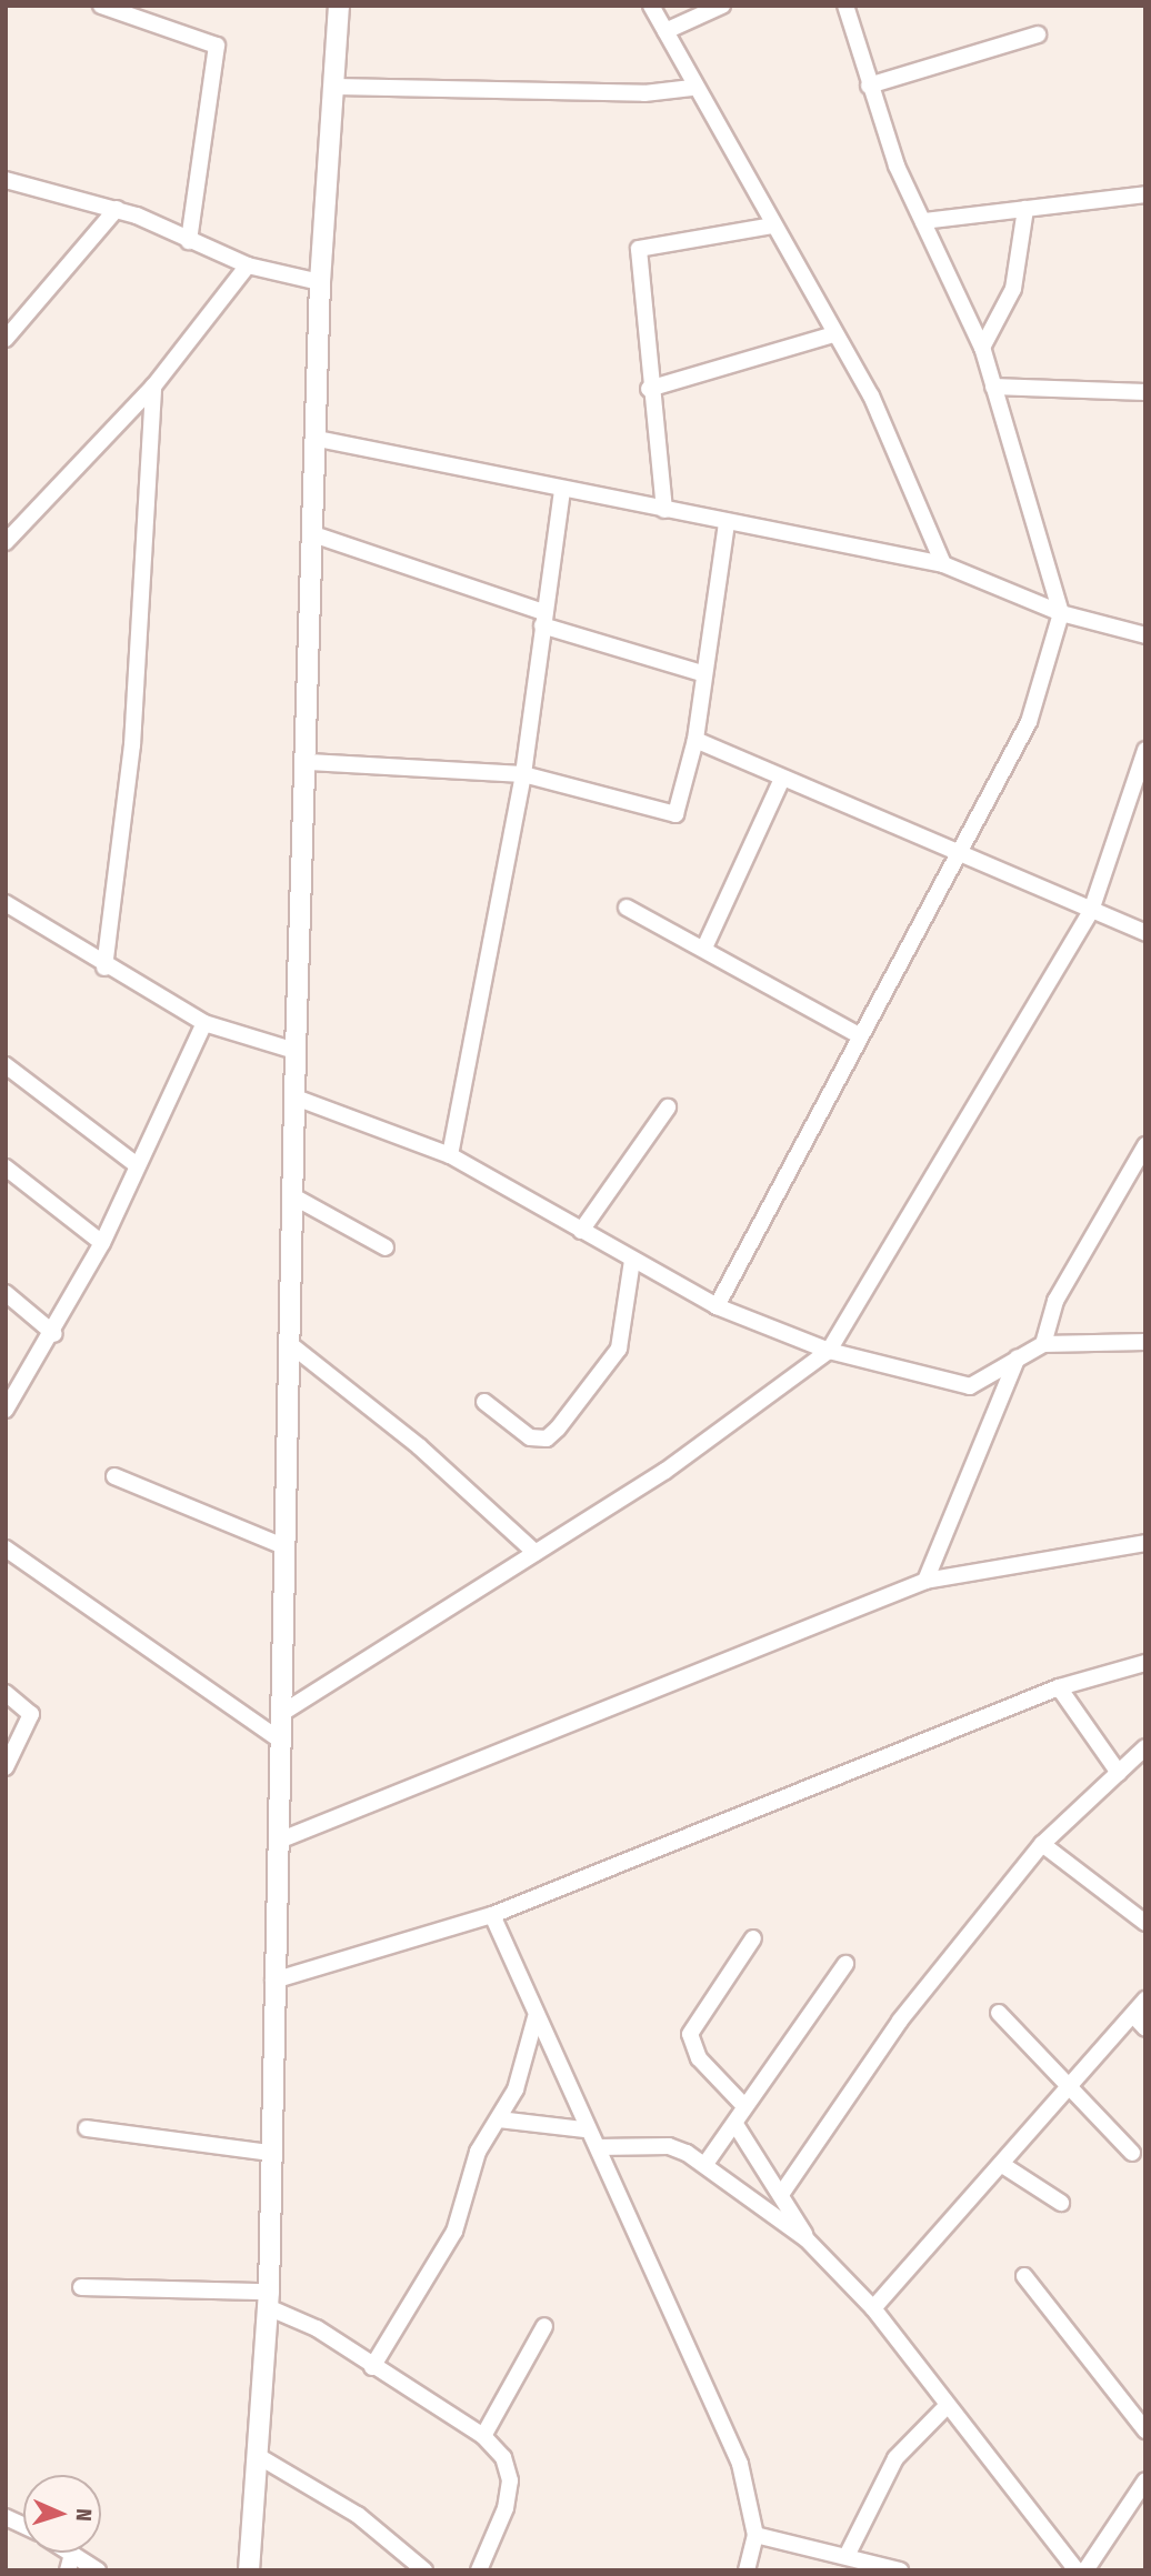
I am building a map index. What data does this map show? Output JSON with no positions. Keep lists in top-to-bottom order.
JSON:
{
  "north": "right"
}
